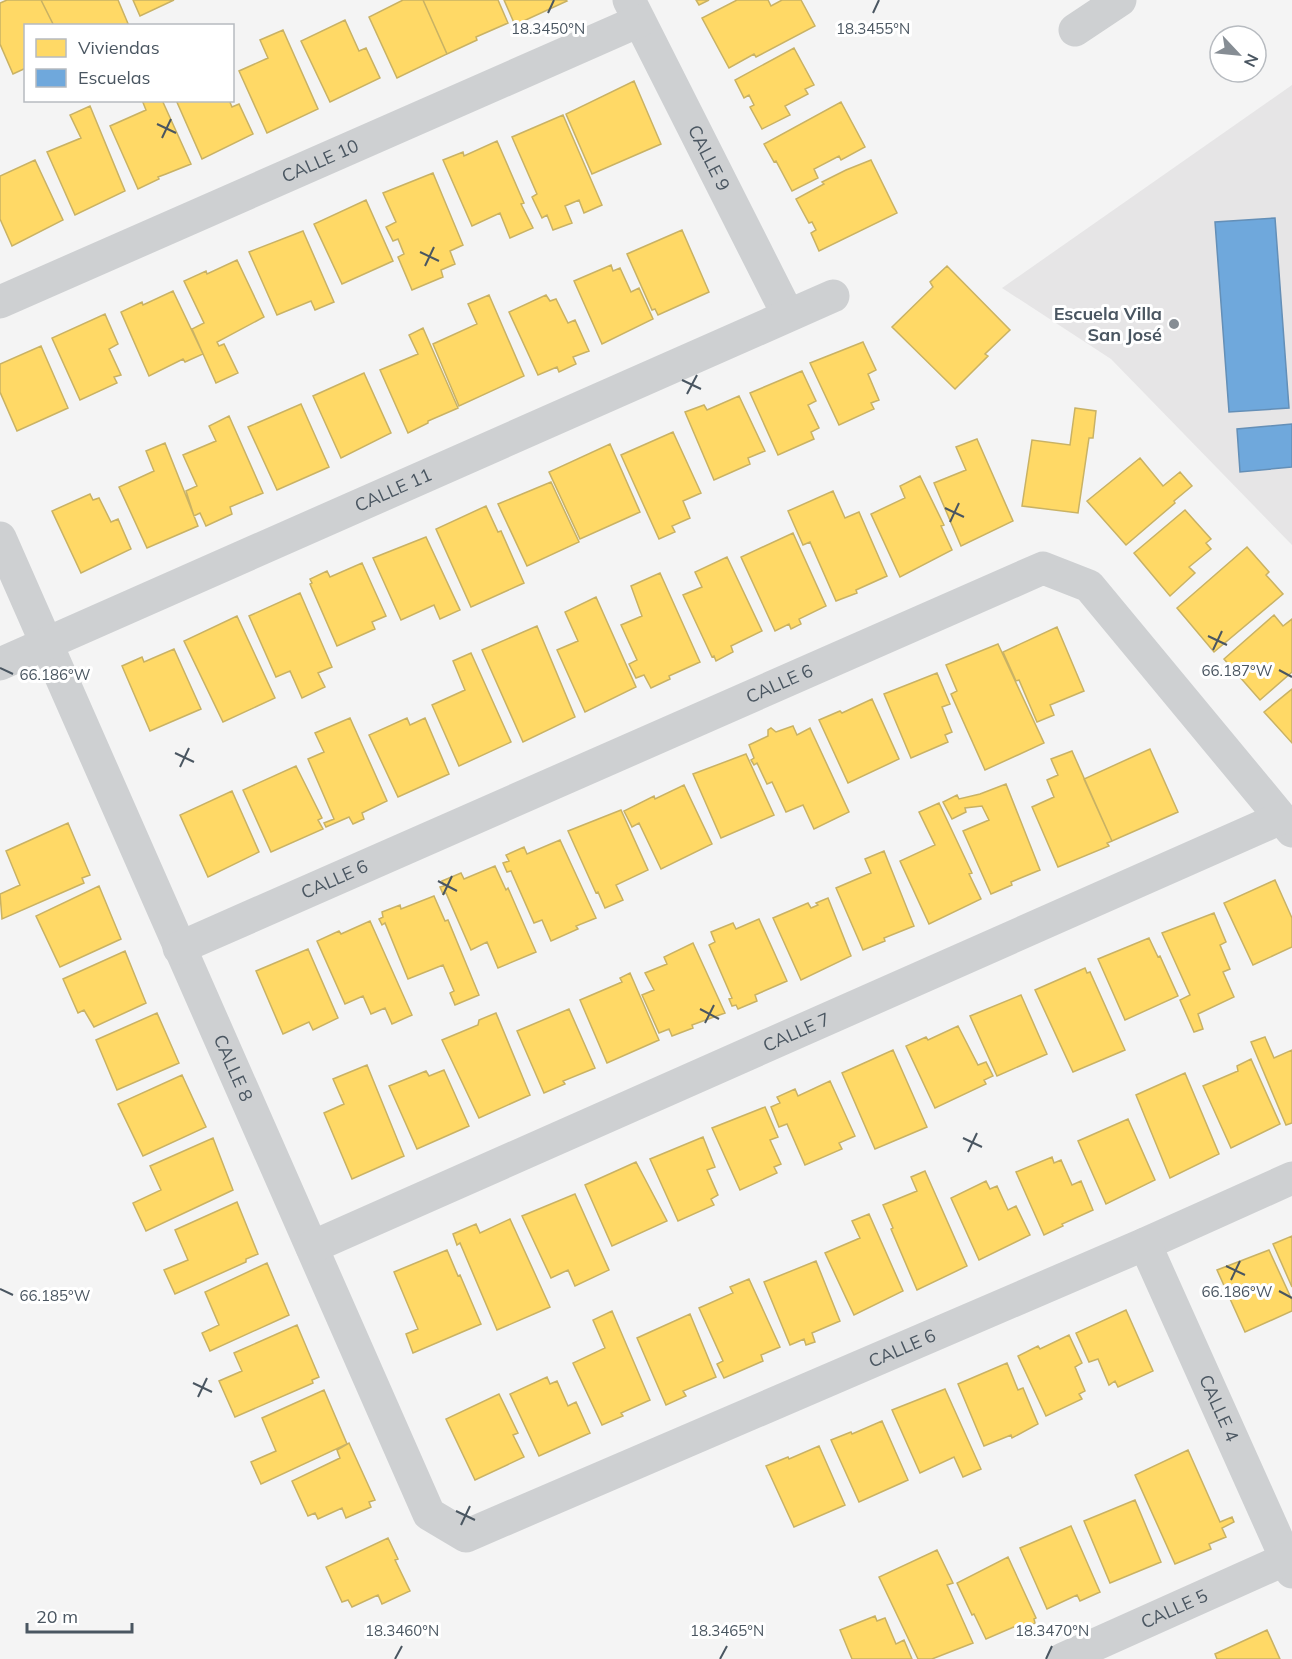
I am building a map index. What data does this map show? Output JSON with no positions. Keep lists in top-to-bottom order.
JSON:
{
  "streets": {
    "street": [
      "CALLE 9",
      "CALLE 10",
      "CALLE 11",
      "CALLE 6",
      "CALLE 7",
      "CALLE 8",
      "CALLE 4",
      "CALLE 5"
    ]
  },
  "crossings": [
    ["CALLE 9", "CALLE 10"],
    ["CALLE 9", "CALLE 11"],
    ["CALLE 11", "CALLE 8"],
    ["CALLE 6", "CALLE 7"],
    ["CALLE 6", "CALLE 8"],
    ["CALLE 6", "CALLE 4"],
    ["CALLE 7", "CALLE 8"],
    ["CALLE 4", "CALLE 5"]
  ],
  "places": ["Escuela Villa San José"],
  "legend": ["Viviendas", "Escuelas"],
  "scale_bar": "20 m",
  "north": "bottom right",
  "coordinates": [
    "18.3455°N",
    "18.3450°N",
    "66.187°W",
    "66.186°W",
    "66.185°W",
    "18.3460°N",
    "18.3465°N",
    "18.3470°N"
  ]
}
